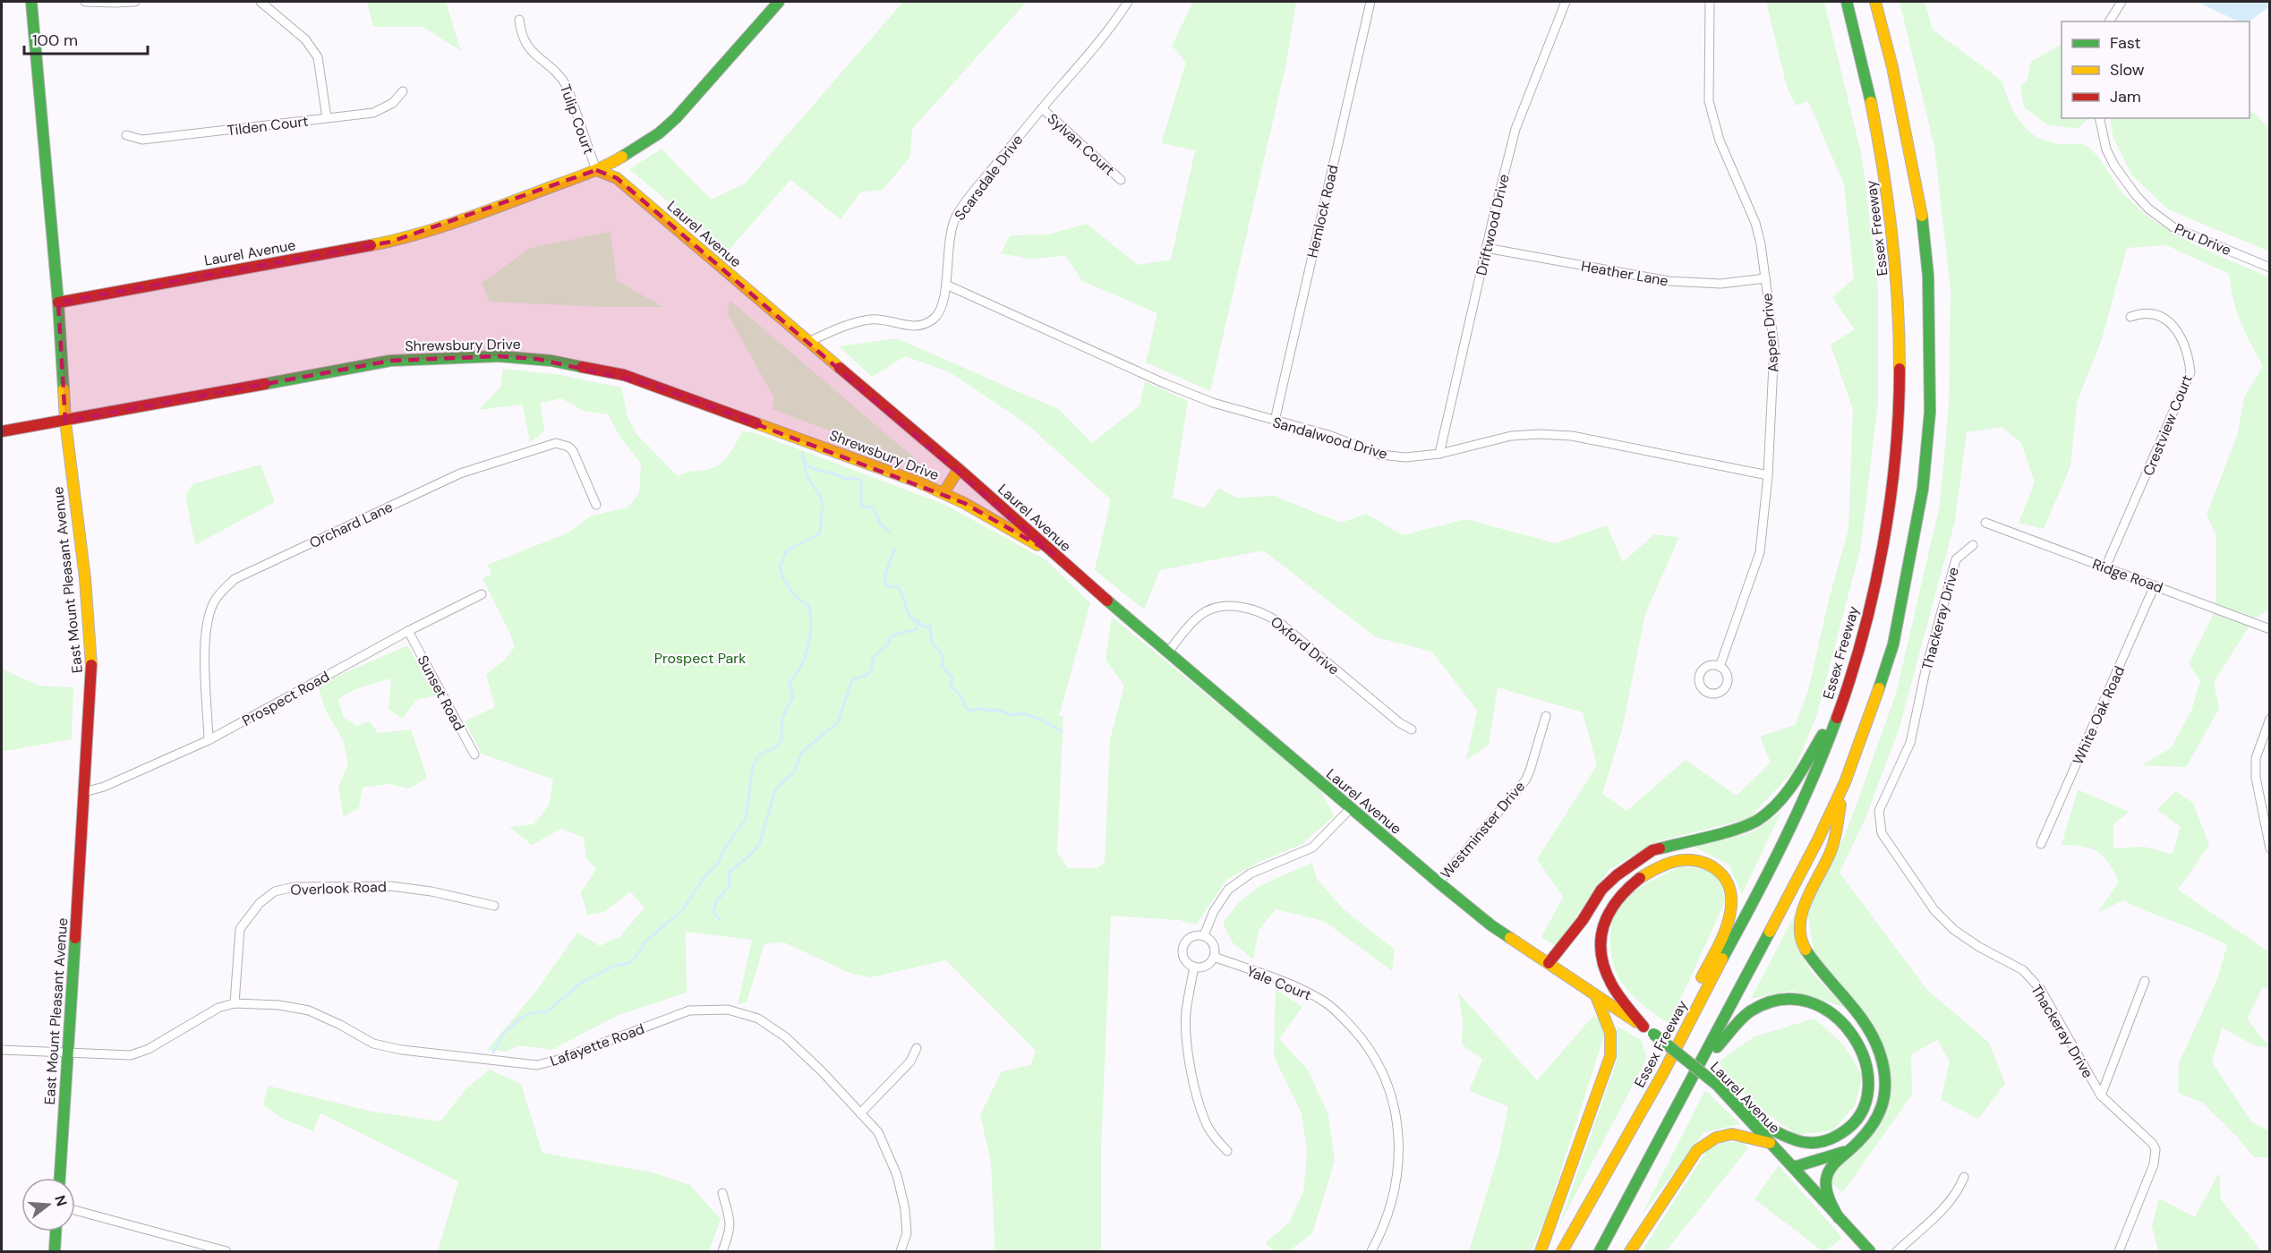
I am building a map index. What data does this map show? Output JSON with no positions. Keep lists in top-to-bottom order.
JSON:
{
  "streets": {
    "main road": [
      "Essex Freeway",
      "Laurel Avenue",
      "Shrewsbury Drive",
      "East Mount Pleasant Avenue"
    ],
    "street": [
      "Tulip Court",
      "Tilden Court",
      "Sylvan Court",
      "Scarsdale Drive",
      "Hemlock Road",
      "Driftwood Drive",
      "Pru Drive",
      "Heather Lane",
      "Aspen Drive",
      "Crestview Court",
      "Sandalwood Drive",
      "Orchard Lane",
      "Ridge Road",
      "Thackeray Drive",
      "Oxford Drive",
      "Sunset Road",
      "Prospect Road",
      "White Oak Road",
      "Westminster Drive",
      "Overlook Road",
      "Yale Court",
      "Lafayette Road"
    ]
  },
  "crossings": [
    ["Tulip Court", "Laurel Avenue"],
    ["Sylvan Court", "Scarsdale Drive"],
    ["Scarsdale Drive", "Laurel Avenue"],
    ["Scarsdale Drive", "Sandalwood Drive"],
    ["Hemlock Road", "Sandalwood Drive"],
    ["Driftwood Drive", "Heather Lane"],
    ["Driftwood Drive", "Sandalwood Drive"],
    ["Laurel Avenue", "Shrewsbury Drive"],
    ["Laurel Avenue", "East Mount Pleasant Avenue"],
    ["Laurel Avenue", "Oxford Drive"],
    ["Laurel Avenue", "Westminster Drive"],
    ["Heather Lane", "Aspen Drive"],
    ["Aspen Drive", "Sandalwood Drive"],
    ["Shrewsbury Drive", "East Mount Pleasant Avenue"],
    ["Crestview Court", "Ridge Road"],
    ["Orchard Lane", "Prospect Road"],
    ["Ridge Road", "White Oak Road"],
    ["East Mount Pleasant Avenue", "Prospect Road"],
    ["East Mount Pleasant Avenue", "Lafayette Road"],
    ["Sunset Road", "Prospect Road"],
    ["Overlook Road", "Lafayette Road"]
  ],
  "parks": ["Prospect Park"],
  "legend": ["Fast", "Slow", "Jam"],
  "scale_bar": "100 m",
  "north": "right"
}
